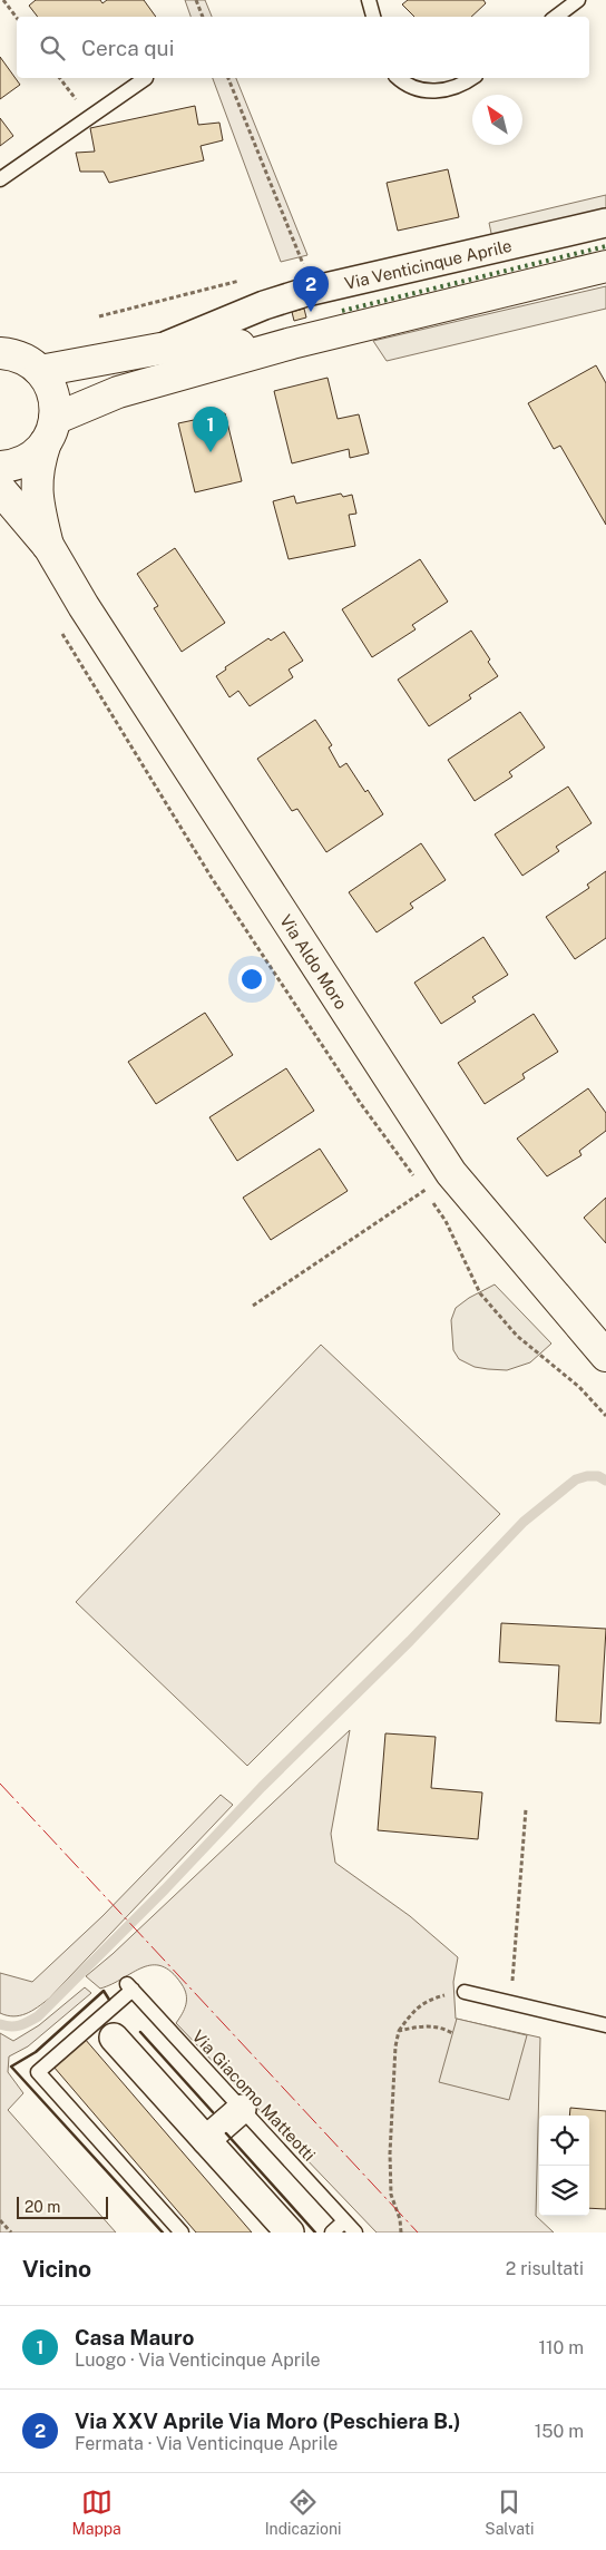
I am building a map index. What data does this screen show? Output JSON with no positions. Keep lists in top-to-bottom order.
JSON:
{
  "streets": {
    "street": ["Via Venticinque Aprile", "Via Aldo Moro"],
    "lane": ["Via Giacomo Matteotti"]
  },
  "crossings": [
    ["Via Venticinque Aprile", "Via Aldo Moro"]
  ],
  "scale_bar": "20 m",
  "north": "top left",
  "page": {
    "search": "Cerca qui",
    "pins": ["2", "1"],
    "scale": "20 m",
    "heading": ["Vicino", "2 risultati"],
    "list": [
      {
        "mark": "1",
        "name": "Casa Mauro",
        "note": "Luogo · Via Venticinque Aprile",
        "value": "110 m"
      },
      {
        "mark": "2",
        "name": "Via XXV Aprile Via Moro (Peschiera B.)",
        "note": "Fermata · Via Venticinque Aprile",
        "value": "150 m"
      }
    ],
    "nav": ["Mappa", "Indicazioni", "Salvati"]
  }
}
